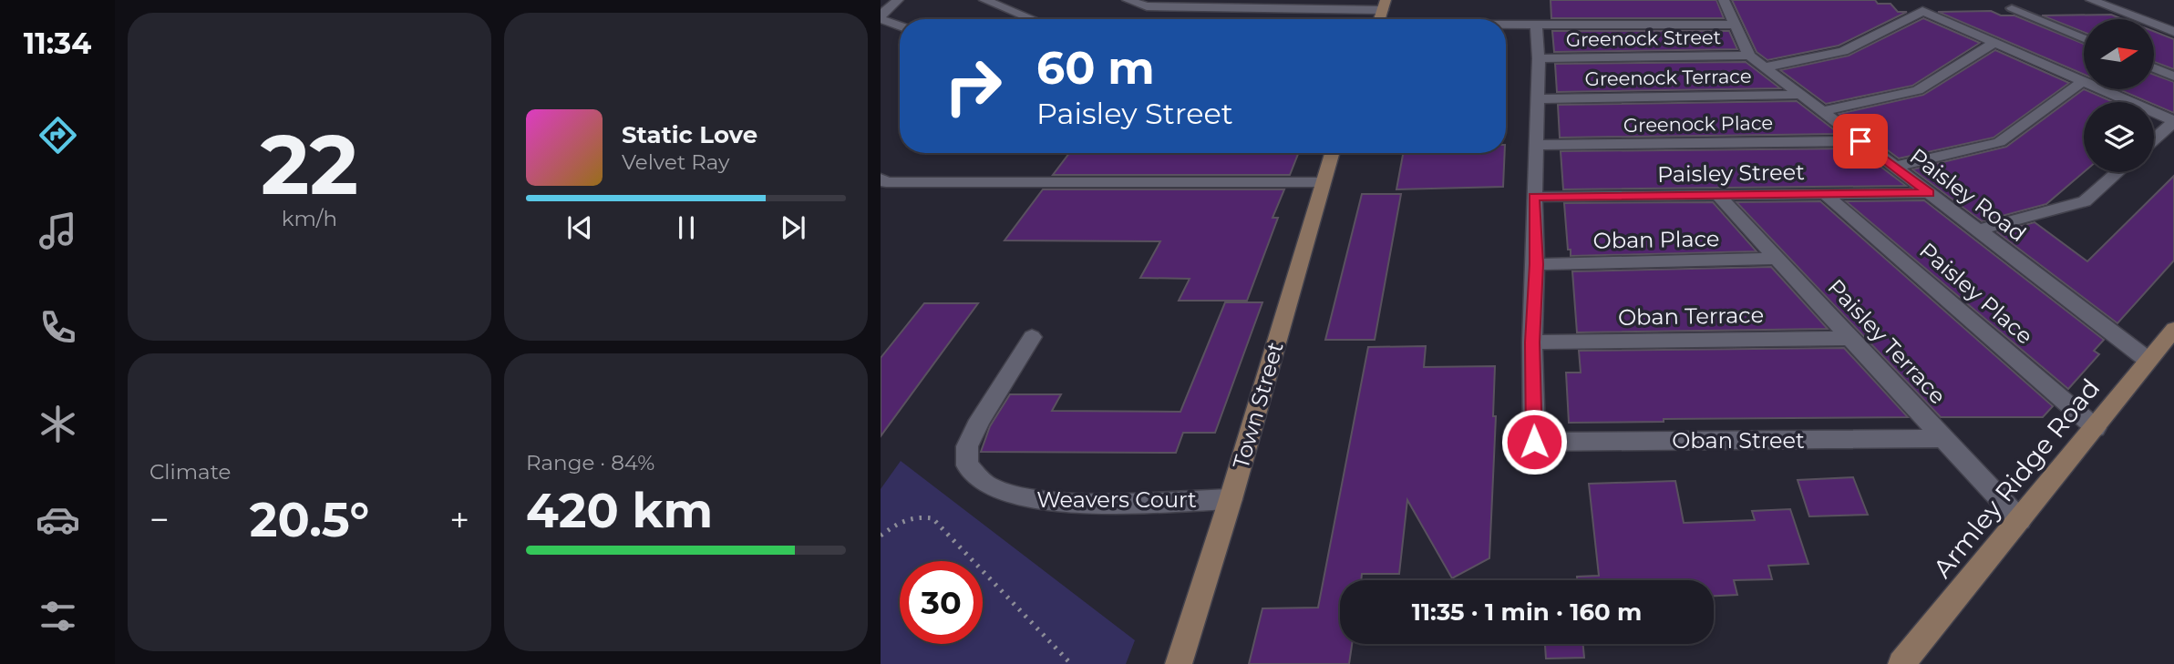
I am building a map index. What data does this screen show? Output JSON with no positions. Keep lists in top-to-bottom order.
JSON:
{
  "streets": {
    "street": [
      "Greenock Street",
      "Greenock Terrace",
      "Greenock Place",
      "Paisley Street",
      "Paisley Road",
      "Oban Place",
      "Paisley Place",
      "Oban Terrace",
      "Paisley Terrace",
      "Town Street",
      "Oban Street",
      "Armley Ridge Road",
      "Weavers Court"
    ]
  },
  "crossings": [
    ["Greenock Street", "Paisley Road"],
    ["Greenock Terrace", "Paisley Road"],
    ["Greenock Place", "Paisley Road"],
    ["Paisley Street", "Paisley Road"],
    ["Paisley Street", "Paisley Place"],
    ["Paisley Street", "Paisley Terrace"],
    ["Paisley Road", "Armley Ridge Road"],
    ["Oban Place", "Paisley Terrace"],
    ["Paisley Place", "Armley Ridge Road"],
    ["Oban Terrace", "Paisley Terrace"],
    ["Oban Terrace", "Oban Street"],
    ["Paisley Terrace", "Oban Street"],
    ["Paisley Terrace", "Armley Ridge Road"],
    ["Town Street", "Weavers Court"]
  ],
  "north": "right",
  "page": {
    "tabs": "11:34",
    "tile": [
      ["22", "km/h"],
      "Climate",
      ["Range · 84%", "420 km"]
    ],
    "turn": ["60 m", "Paisley Street"],
    "song": ["Static Love", "Velvet Ray"],
    "heat": ["−", "20.5°", "+"],
    "limit": "30",
    "trip": "11:35 · 1 min · 160 m"
  }
}
